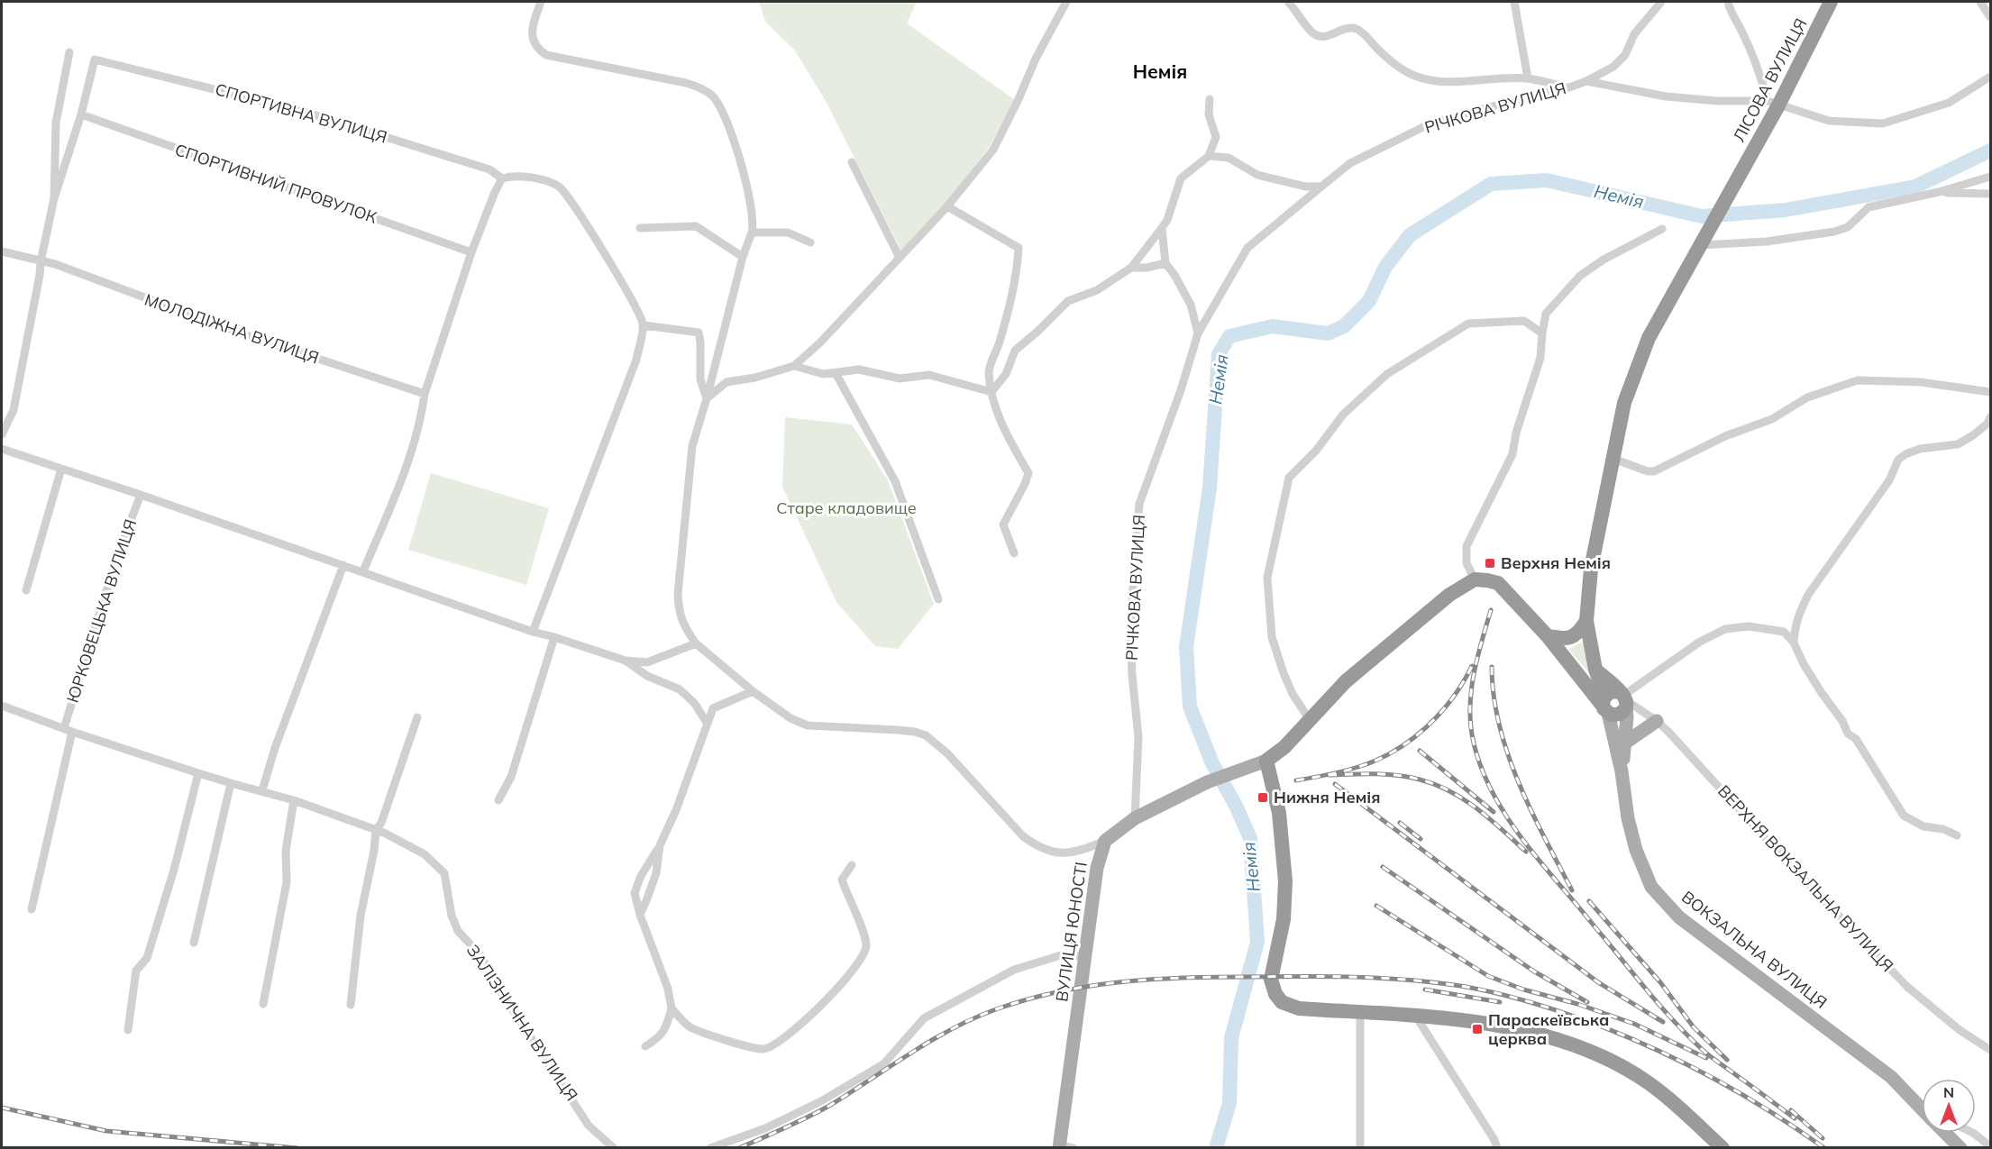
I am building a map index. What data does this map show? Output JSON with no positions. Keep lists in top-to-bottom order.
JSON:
{
  "streets": {
    "highway": ["ЛІСОВА ВУЛИЦЯ", "ВОКЗАЛЬНА ВУЛИЦЯ"],
    "main road": ["ВУЛИЦЯ ЮНОСТІ"],
    "street": [
      "РІЧКОВА ВУЛИЦЯ",
      "СПОРТИВНА ВУЛИЦЯ",
      "СПОРТИВНИЙ ПРОВУЛОК",
      "МОЛОДІЖНА ВУЛИЦЯ",
      "ЮРКОВЕЦЬКА ВУЛИЦЯ",
      "ВЕРХНЯ ВОКЗАЛЬНА ВУЛИЦЯ",
      "ЗАЛІЗНИЧНА ВУЛИЦЯ"
    ]
  },
  "crossings": [
    ["ЛІСОВА ВУЛИЦЯ", "РІЧКОВА ВУЛИЦЯ"],
    ["ЛІСОВА ВУЛИЦЯ", "ВЕРХНЯ ВОКЗАЛЬНА ВУЛИЦЯ"],
    ["ЛІСОВА ВУЛИЦЯ", "ВОКЗАЛЬНА ВУЛИЦЯ"],
    ["СПОРТИВНА ВУЛИЦЯ", "СПОРТИВНИЙ ПРОВУЛОК"],
    ["ЮРКОВЕЦЬКА ВУЛИЦЯ", "ЗАЛІЗНИЧНА ВУЛИЦЯ"],
    ["ВЕРХНЯ ВОКЗАЛЬНА ВУЛИЦЯ", "ВОКЗАЛЬНА ВУЛИЦЯ"]
  ],
  "districts": ["Немія"],
  "water": ["Немія"],
  "parks": ["Старе кладовище"],
  "places": {
    "transit": ["Верхня Немія", "Нижня Немія", "Параскеївська церква"]
  },
  "north": "top"
}
